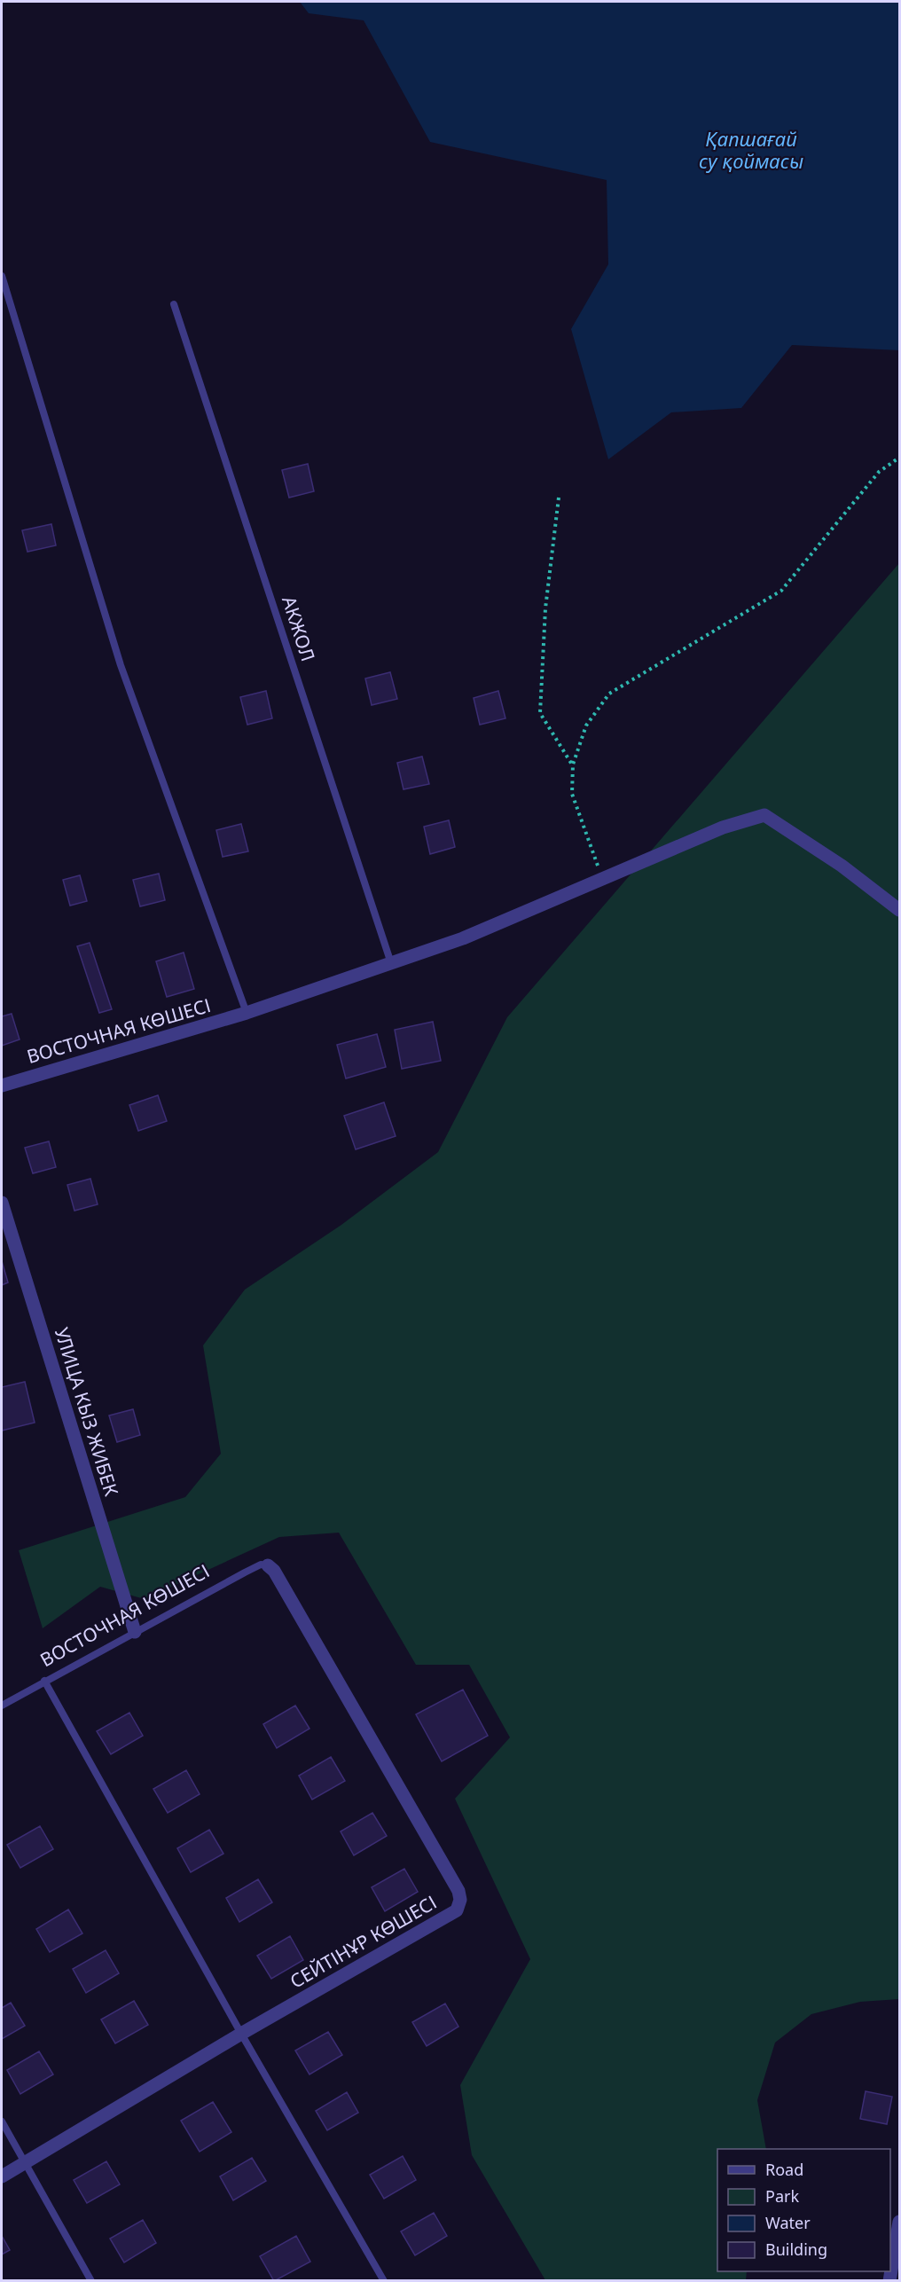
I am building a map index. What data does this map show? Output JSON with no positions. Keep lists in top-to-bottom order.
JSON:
{
  "streets": {
    "street": ["ВОСТОЧНАЯ КӨШЕСІ", "УЛИЦА КЫЗ ЖИБЕК", "СЕЙТІНҰР КӨШЕСІ"],
    "lane": ["АКЖОЛ"]
  },
  "crossings": [
    ["АКЖОЛ", "ВОСТОЧНАЯ КӨШЕСІ"],
    ["ВОСТОЧНАЯ КӨШЕСІ", "УЛИЦА КЫЗ ЖИБЕК"],
    ["ВОСТОЧНАЯ КӨШЕСІ", "СЕЙТІНҰР КӨШЕСІ"]
  ],
  "water": ["Қапшағай су қоймасы"],
  "legend": [
    "Road",
    "Park",
    "Water",
    "Building"
  ]
}
